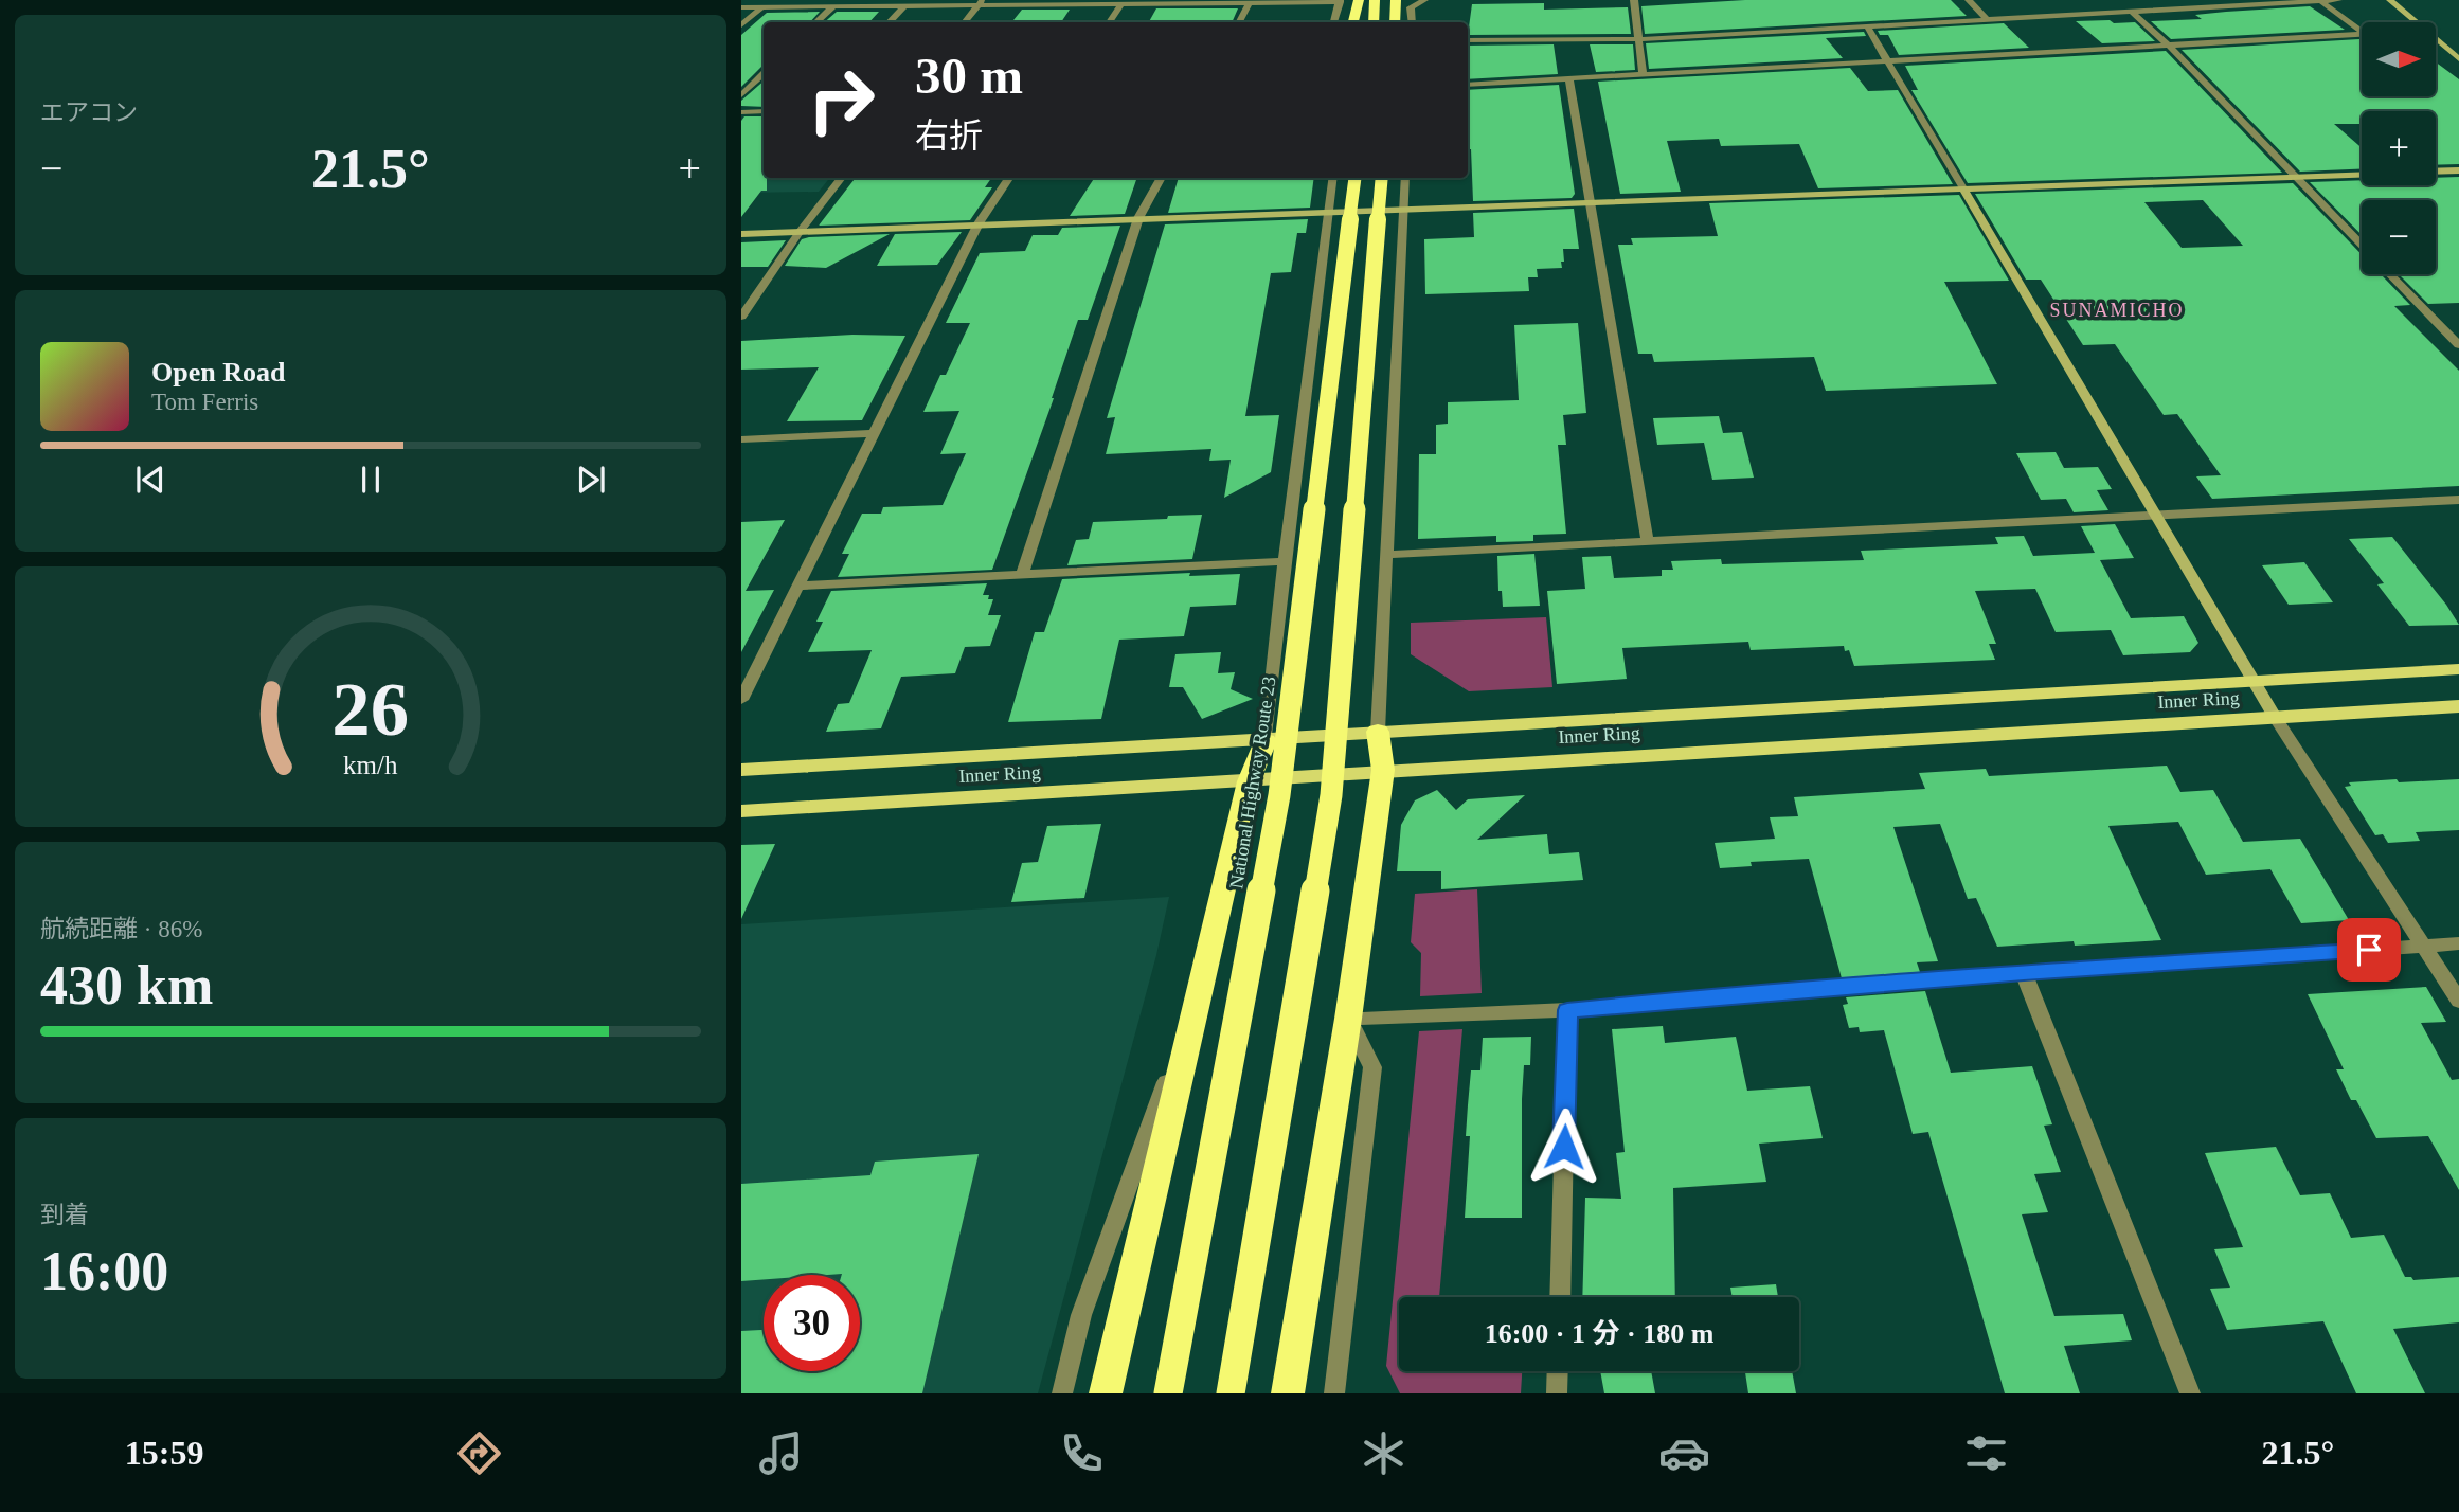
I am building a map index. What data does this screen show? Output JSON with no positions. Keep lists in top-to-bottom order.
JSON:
{
  "streets": {
    "highway": ["National Highway Route 23"],
    "main road": ["Inner Ring"]
  },
  "districts": ["SUNAMICHO"],
  "north": "right",
  "page": {
    "tile": [
      "エアコン",
      ["航続距離 · 86%", "430 km"],
      ["到着", "16:00"]
    ],
    "map_buttons": ["+", "−"],
    "turn": ["30 m", "右折"],
    "heat": ["−", "21.5°", "+"],
    "song": ["Open Road", "Tom Ferris"],
    "limit": "30",
    "trip": "16:00 · 1 分 · 180 m",
    "tabs": ["15:59", "21.5°"],
    "gauge": ["26", "km/h"]
  }
}
